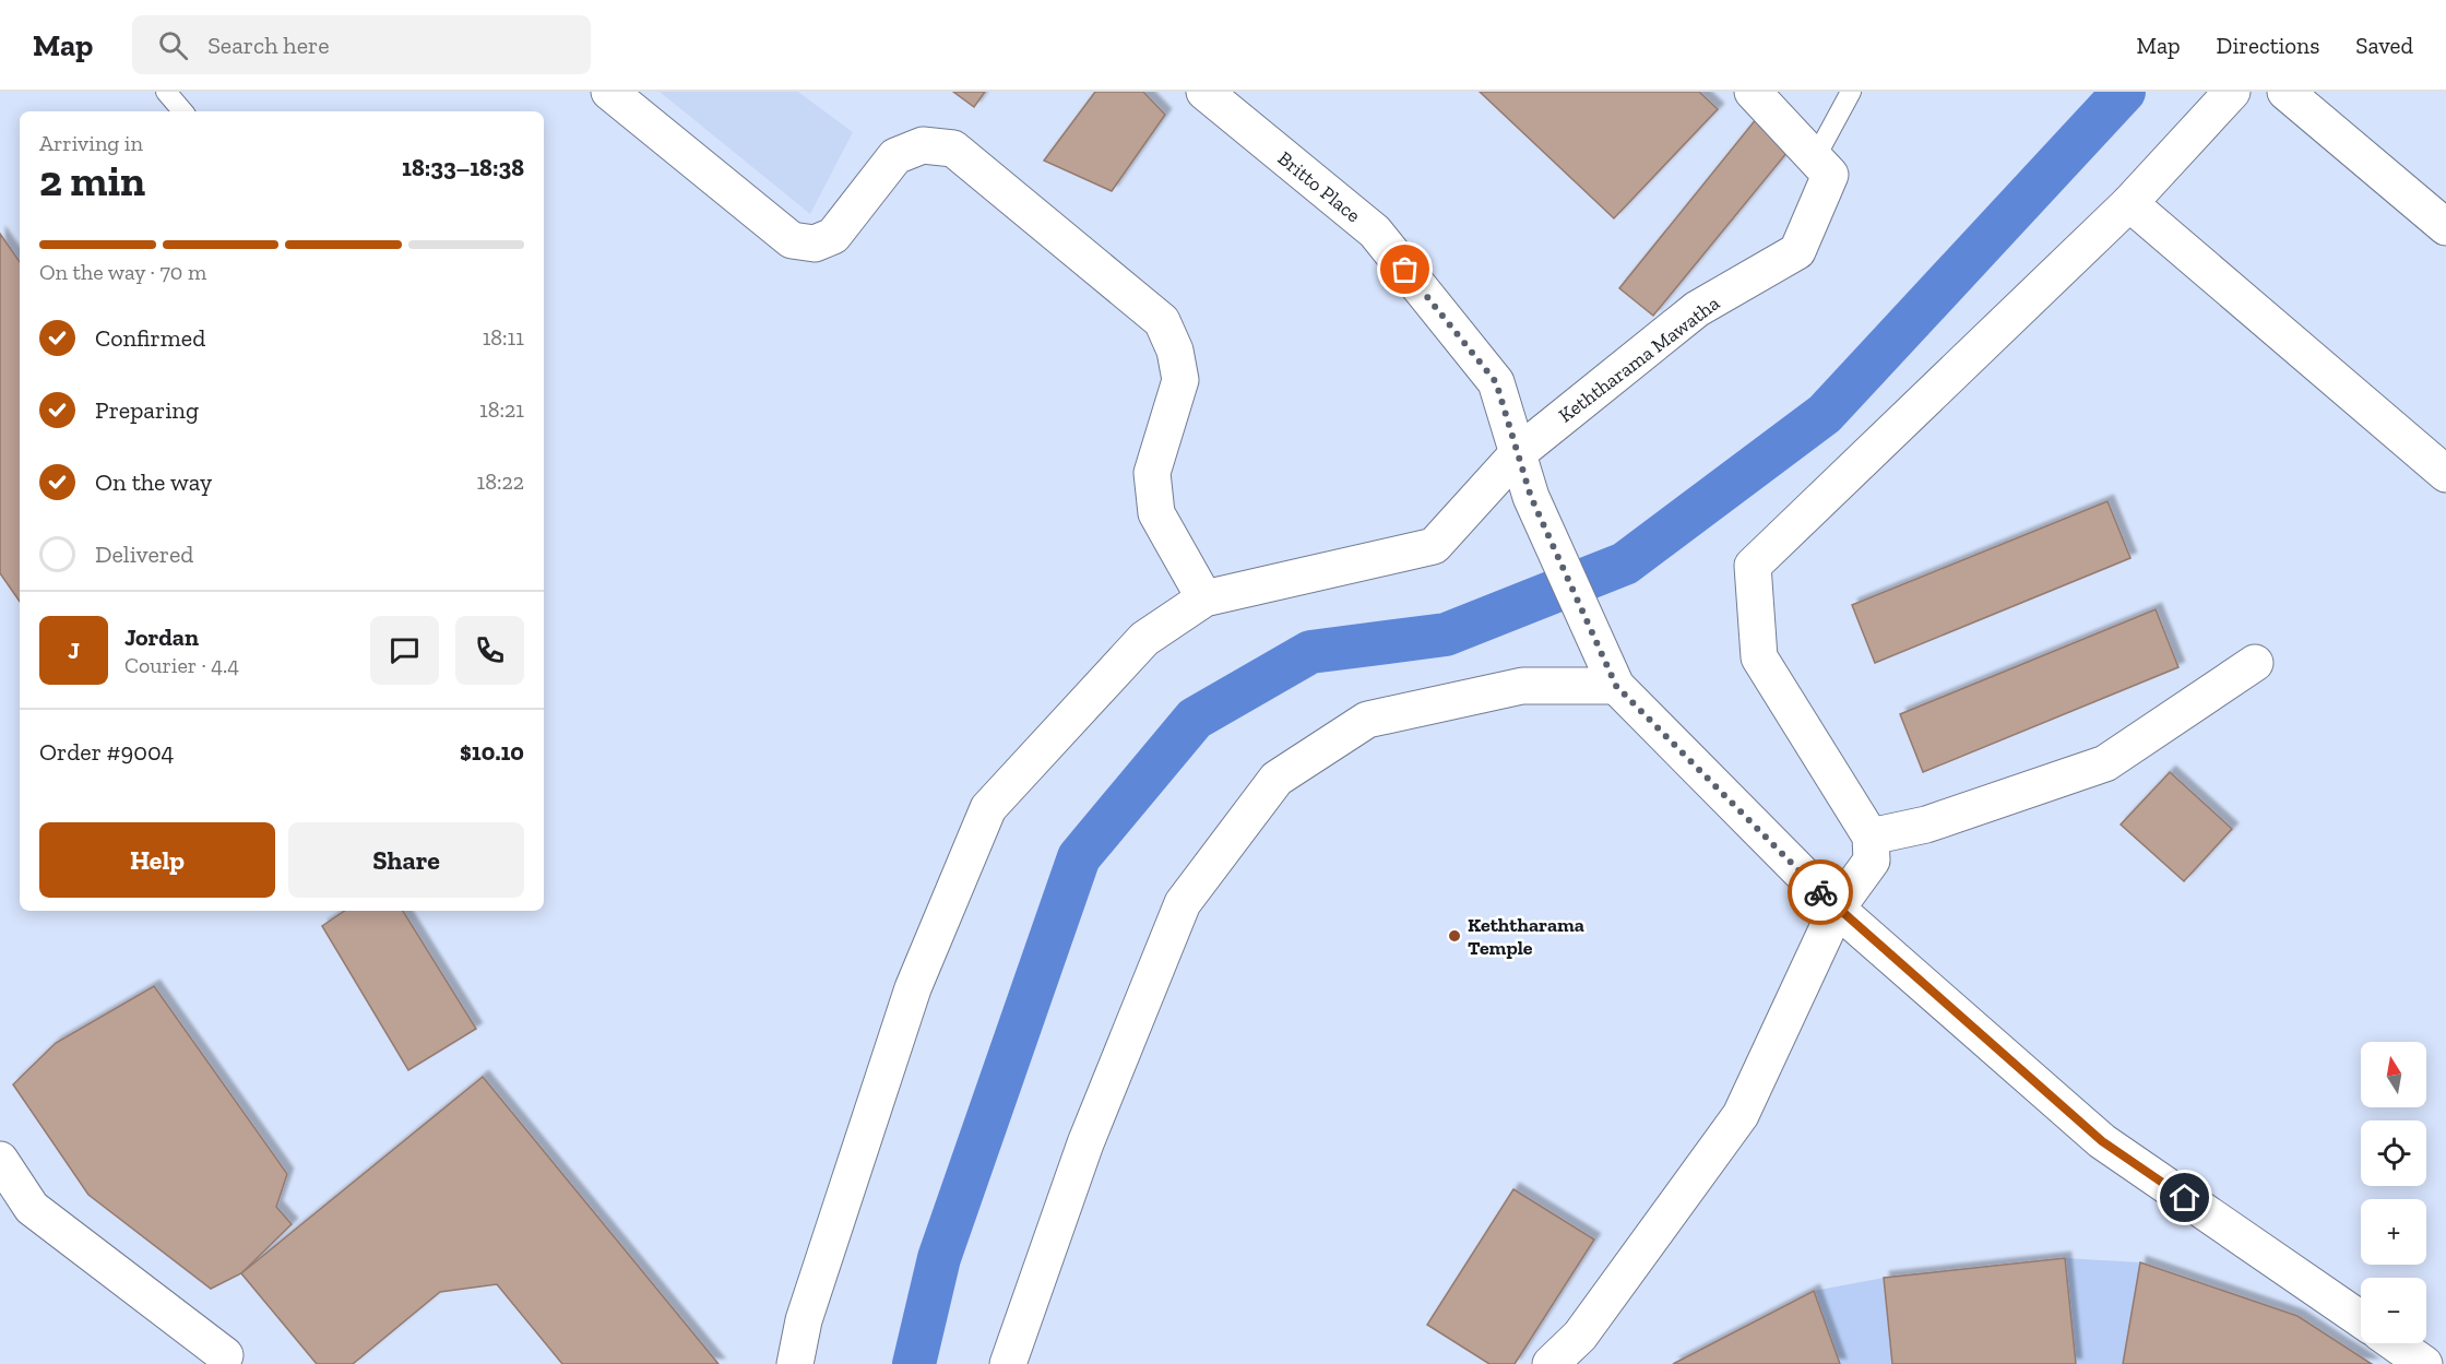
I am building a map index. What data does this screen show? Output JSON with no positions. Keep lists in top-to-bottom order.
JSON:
{
  "streets": {
    "street": ["Britto Place", "Keththarama Mawatha"]
  },
  "crossings": [
    ["Britto Place", "Keththarama Mawatha"]
  ],
  "places": ["Keththarama Temple"],
  "north": "top",
  "page": {
    "header": "Map",
    "search": "Search here",
    "nav": ["Map", "Directions", "Saved"],
    "heading": ["2 min", "Arriving in", "18:33–18:38"],
    "panel": [
      "Jordan",
      "Courier · 4.4",
      "Order #9004",
      "$10.10"
    ],
    "bar": "On the way · 70 m",
    "list": [
      ["Confirmed", "18:11"],
      ["Preparing", "18:21"],
      ["On the way", "18:22"],
      "Delivered"
    ],
    "round": "J",
    "buttons": ["Help", "Share"],
    "map_buttons": ["+", "−"]
  }
}
